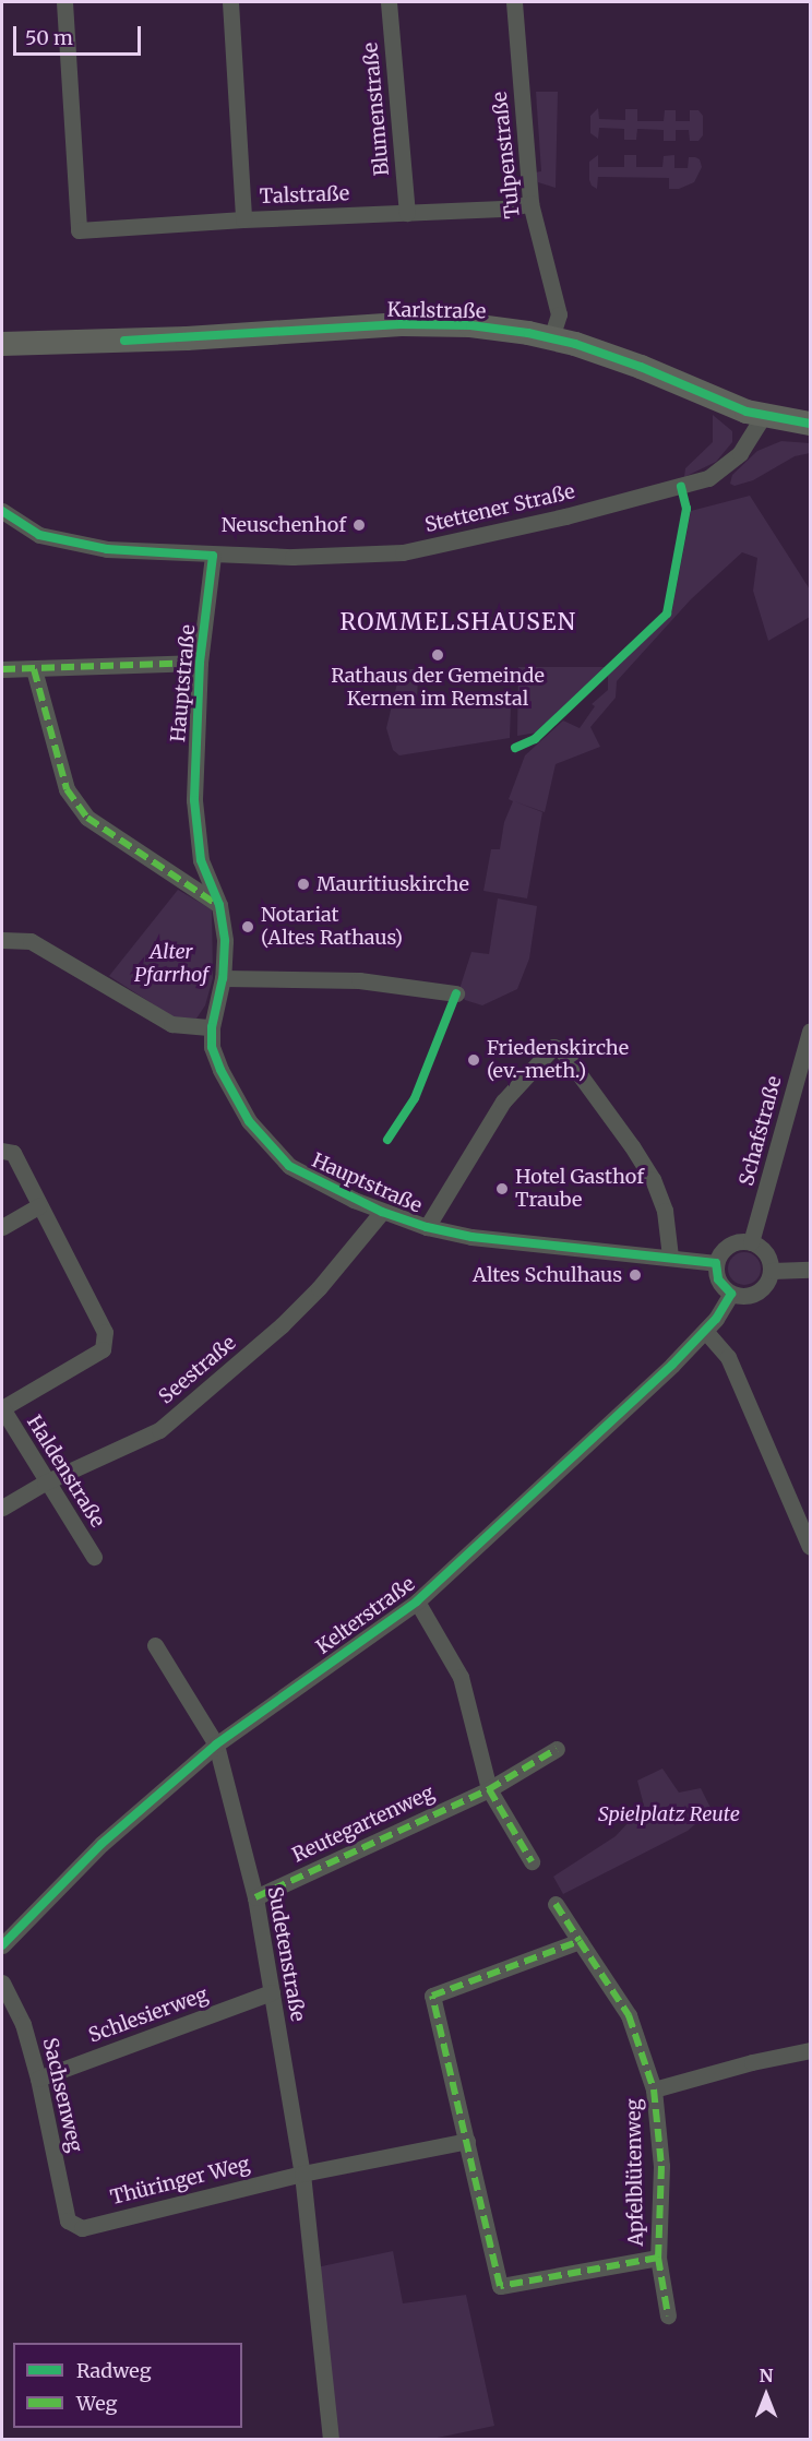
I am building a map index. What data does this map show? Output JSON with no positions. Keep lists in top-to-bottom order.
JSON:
{
  "streets": {
    "main road": ["Karlstraße"],
    "street": [
      "Blumenstraße",
      "Tulpenstraße",
      "Talstraße",
      "Stettener Straße",
      "Hauptstraße",
      "Schafstraße",
      "Seestraße",
      "Haldenstraße",
      "Kelterstraße",
      "Reutegartenweg",
      "Sudetenstraße",
      "Schlesierweg",
      "Sachsenweg",
      "Apfelblütenweg",
      "Thüringer Weg"
    ]
  },
  "crossings": [
    ["Blumenstraße", "Talstraße"],
    ["Tulpenstraße", "Talstraße"],
    ["Tulpenstraße", "Karlstraße"],
    ["Karlstraße", "Stettener Straße"],
    ["Stettener Straße", "Hauptstraße"],
    ["Hauptstraße", "Schafstraße"],
    ["Hauptstraße", "Seestraße"],
    ["Hauptstraße", "Kelterstraße"],
    ["Schafstraße", "Kelterstraße"],
    ["Seestraße", "Haldenstraße"],
    ["Kelterstraße", "Sudetenstraße"],
    ["Reutegartenweg", "Sudetenstraße"],
    ["Sudetenstraße", "Schlesierweg"],
    ["Sudetenstraße", "Thüringer Weg"],
    ["Schlesierweg", "Sachsenweg"],
    ["Sachsenweg", "Thüringer Weg"]
  ],
  "districts": ["ROMMELSHAUSEN"],
  "parks": ["Alter Pfarrhof", "Spielplatz Reute"],
  "places": [
    "Neuschenhof",
    "Rathaus der Gemeinde Kernen im Remstal",
    "Mauritiuskirche",
    "Notariat (Altes Rathaus)",
    "Friedenskirche (ev.-meth.)",
    "Hotel Gasthof Traube",
    "Altes Schulhaus"
  ],
  "legend": ["Radweg", "Weg"],
  "scale_bar": "50 m",
  "north": "top"
}
